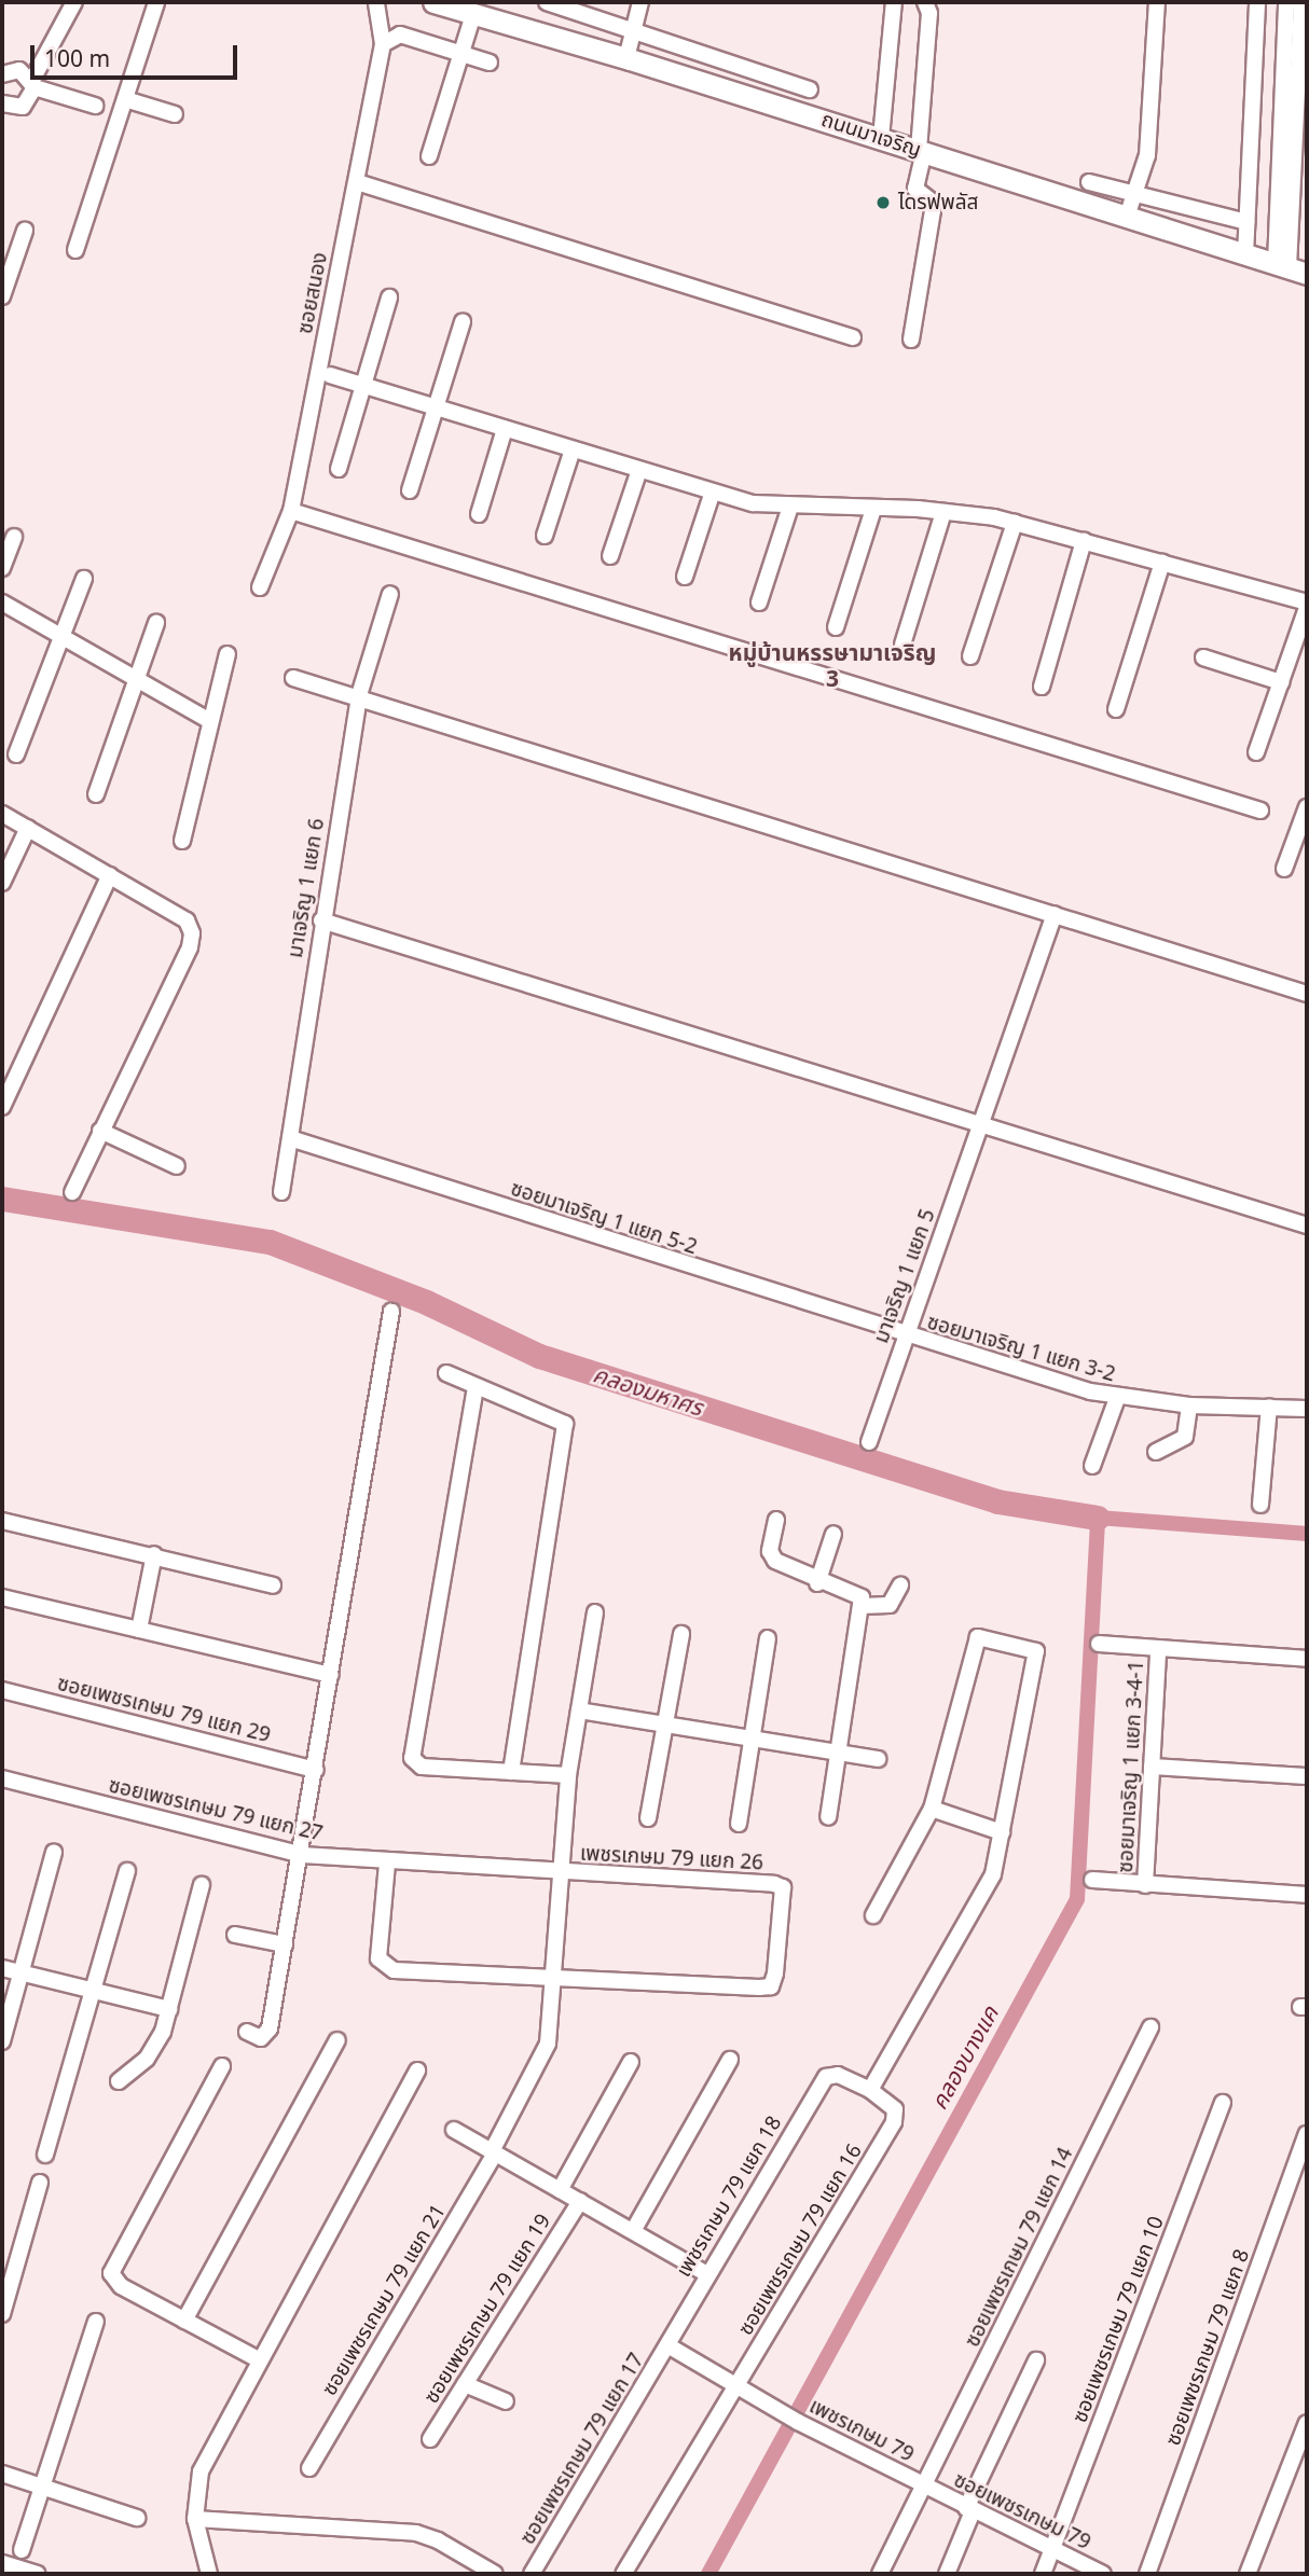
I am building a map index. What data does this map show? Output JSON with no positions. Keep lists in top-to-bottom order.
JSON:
{
  "streets": {
    "main road": ["ถนนมาเจริญ"],
    "street": [
      "ซอยสนอง",
      "มาเจริญ 1 แยก 6",
      "ซอยมาเจริญ 1 แยก 5-2",
      "มาเจริญ 1 แยก 5",
      "ซอยมาเจริญ 1 แยก 3-2",
      "ซอยเพชรเกษม 79 แยก 29",
      "ซอยมาเจริญ 1 แยก 3-4-1",
      "ซอยเพชรเกษม 79 แยก 27",
      "เพชรเกษม 79 แยก 26",
      "เพชรเกษม 79 แยก 18",
      "ซอยเพชรเกษม 79 แยก 16",
      "ซอยเพชรเกษม 79 แยก 14",
      "ซอยเพชรเกษม 79 แยก 21",
      "ซอยเพชรเกษม 79 แยก 19",
      "ซอยเพชรเกษม 79 แยก 10",
      "ซอยเพชรเกษม 79 แยก 8",
      "เพชรเกษม 79",
      "ซอยเพชรเกษม 79 แยก 17",
      "ซอยเพชรเกษม 79"
    ]
  },
  "crossings": [
    ["มาเจริญ 1 แยก 6", "ซอยมาเจริญ 1 แยก 5-2"],
    ["ซอยมาเจริญ 1 แยก 5-2", "มาเจริญ 1 แยก 5"],
    ["ซอยมาเจริญ 1 แยก 5-2", "ซอยมาเจริญ 1 แยก 3-2"],
    ["มาเจริญ 1 แยก 5", "ซอยมาเจริญ 1 แยก 3-2"],
    ["ซอยเพชรเกษม 79 แยก 27", "เพชรเกษม 79 แยก 26"],
    ["ซอยเพชรเกษม 79 แยก 27", "ซอยเพชรเกษม 79 แยก 21"],
    ["เพชรเกษม 79 แยก 26", "ซอยเพชรเกษม 79 แยก 21"],
    ["เพชรเกษม 79 แยก 18", "ซอยเพชรเกษม 79 แยก 16"],
    ["เพชรเกษม 79 แยก 18", "ซอยเพชรเกษม 79 แยก 17"],
    ["ซอยเพชรเกษม 79 แยก 16", "เพชรเกษม 79"],
    ["ซอยเพชรเกษม 79 แยก 14", "เพชรเกษม 79"],
    ["ซอยเพชรเกษม 79 แยก 14", "ซอยเพชรเกษม 79"],
    ["ซอยเพชรเกษม 79 แยก 10", "ซอยเพชรเกษม 79"],
    ["เพชรเกษม 79", "ซอยเพชรเกษม 79"]
  ],
  "districts": ["หมู่บ้านหรรษามาเจริญ 3"],
  "water": ["คลองมหาศร", "คลองบางแค"],
  "places": ["ไดรฟพลัส"],
  "scale_bar": "100 m"
}
